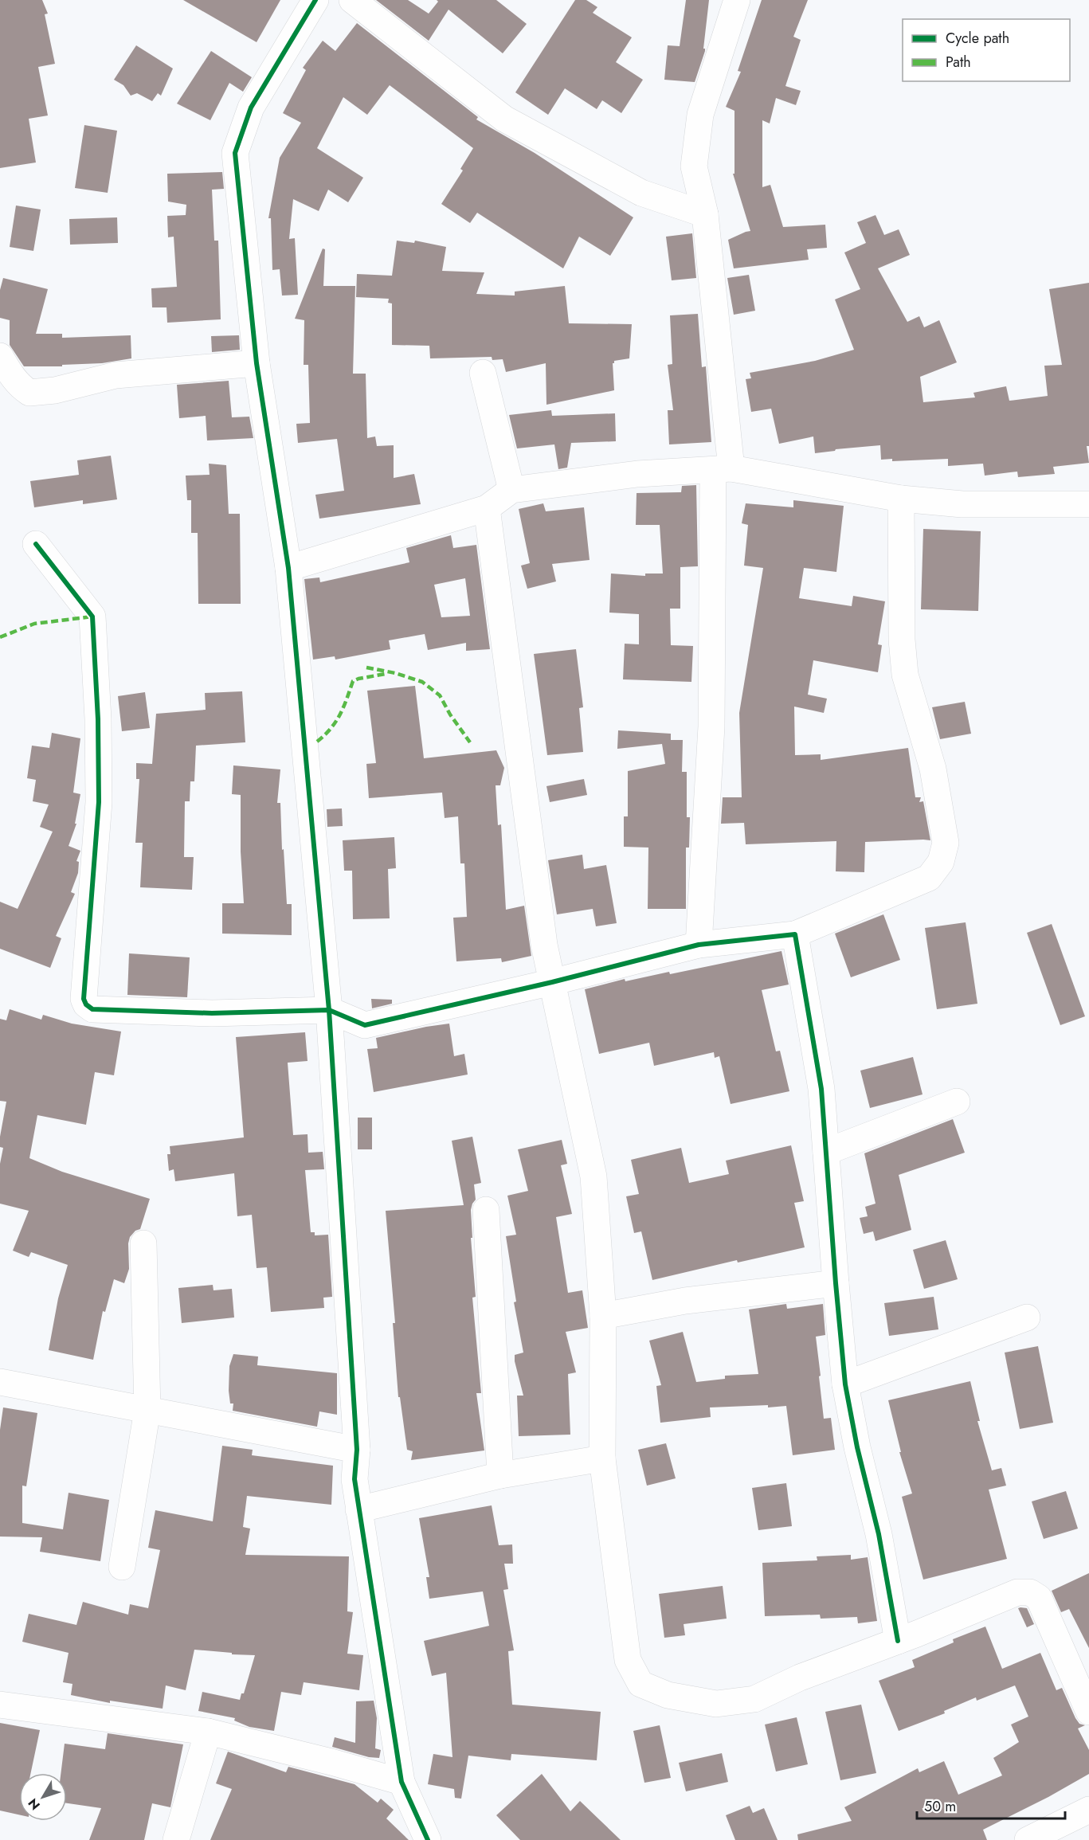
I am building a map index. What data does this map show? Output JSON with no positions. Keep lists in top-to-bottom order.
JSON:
{
  "legend": ["Cycle path", "Path"],
  "scale_bar": "50 m",
  "north": "bottom left"
}
